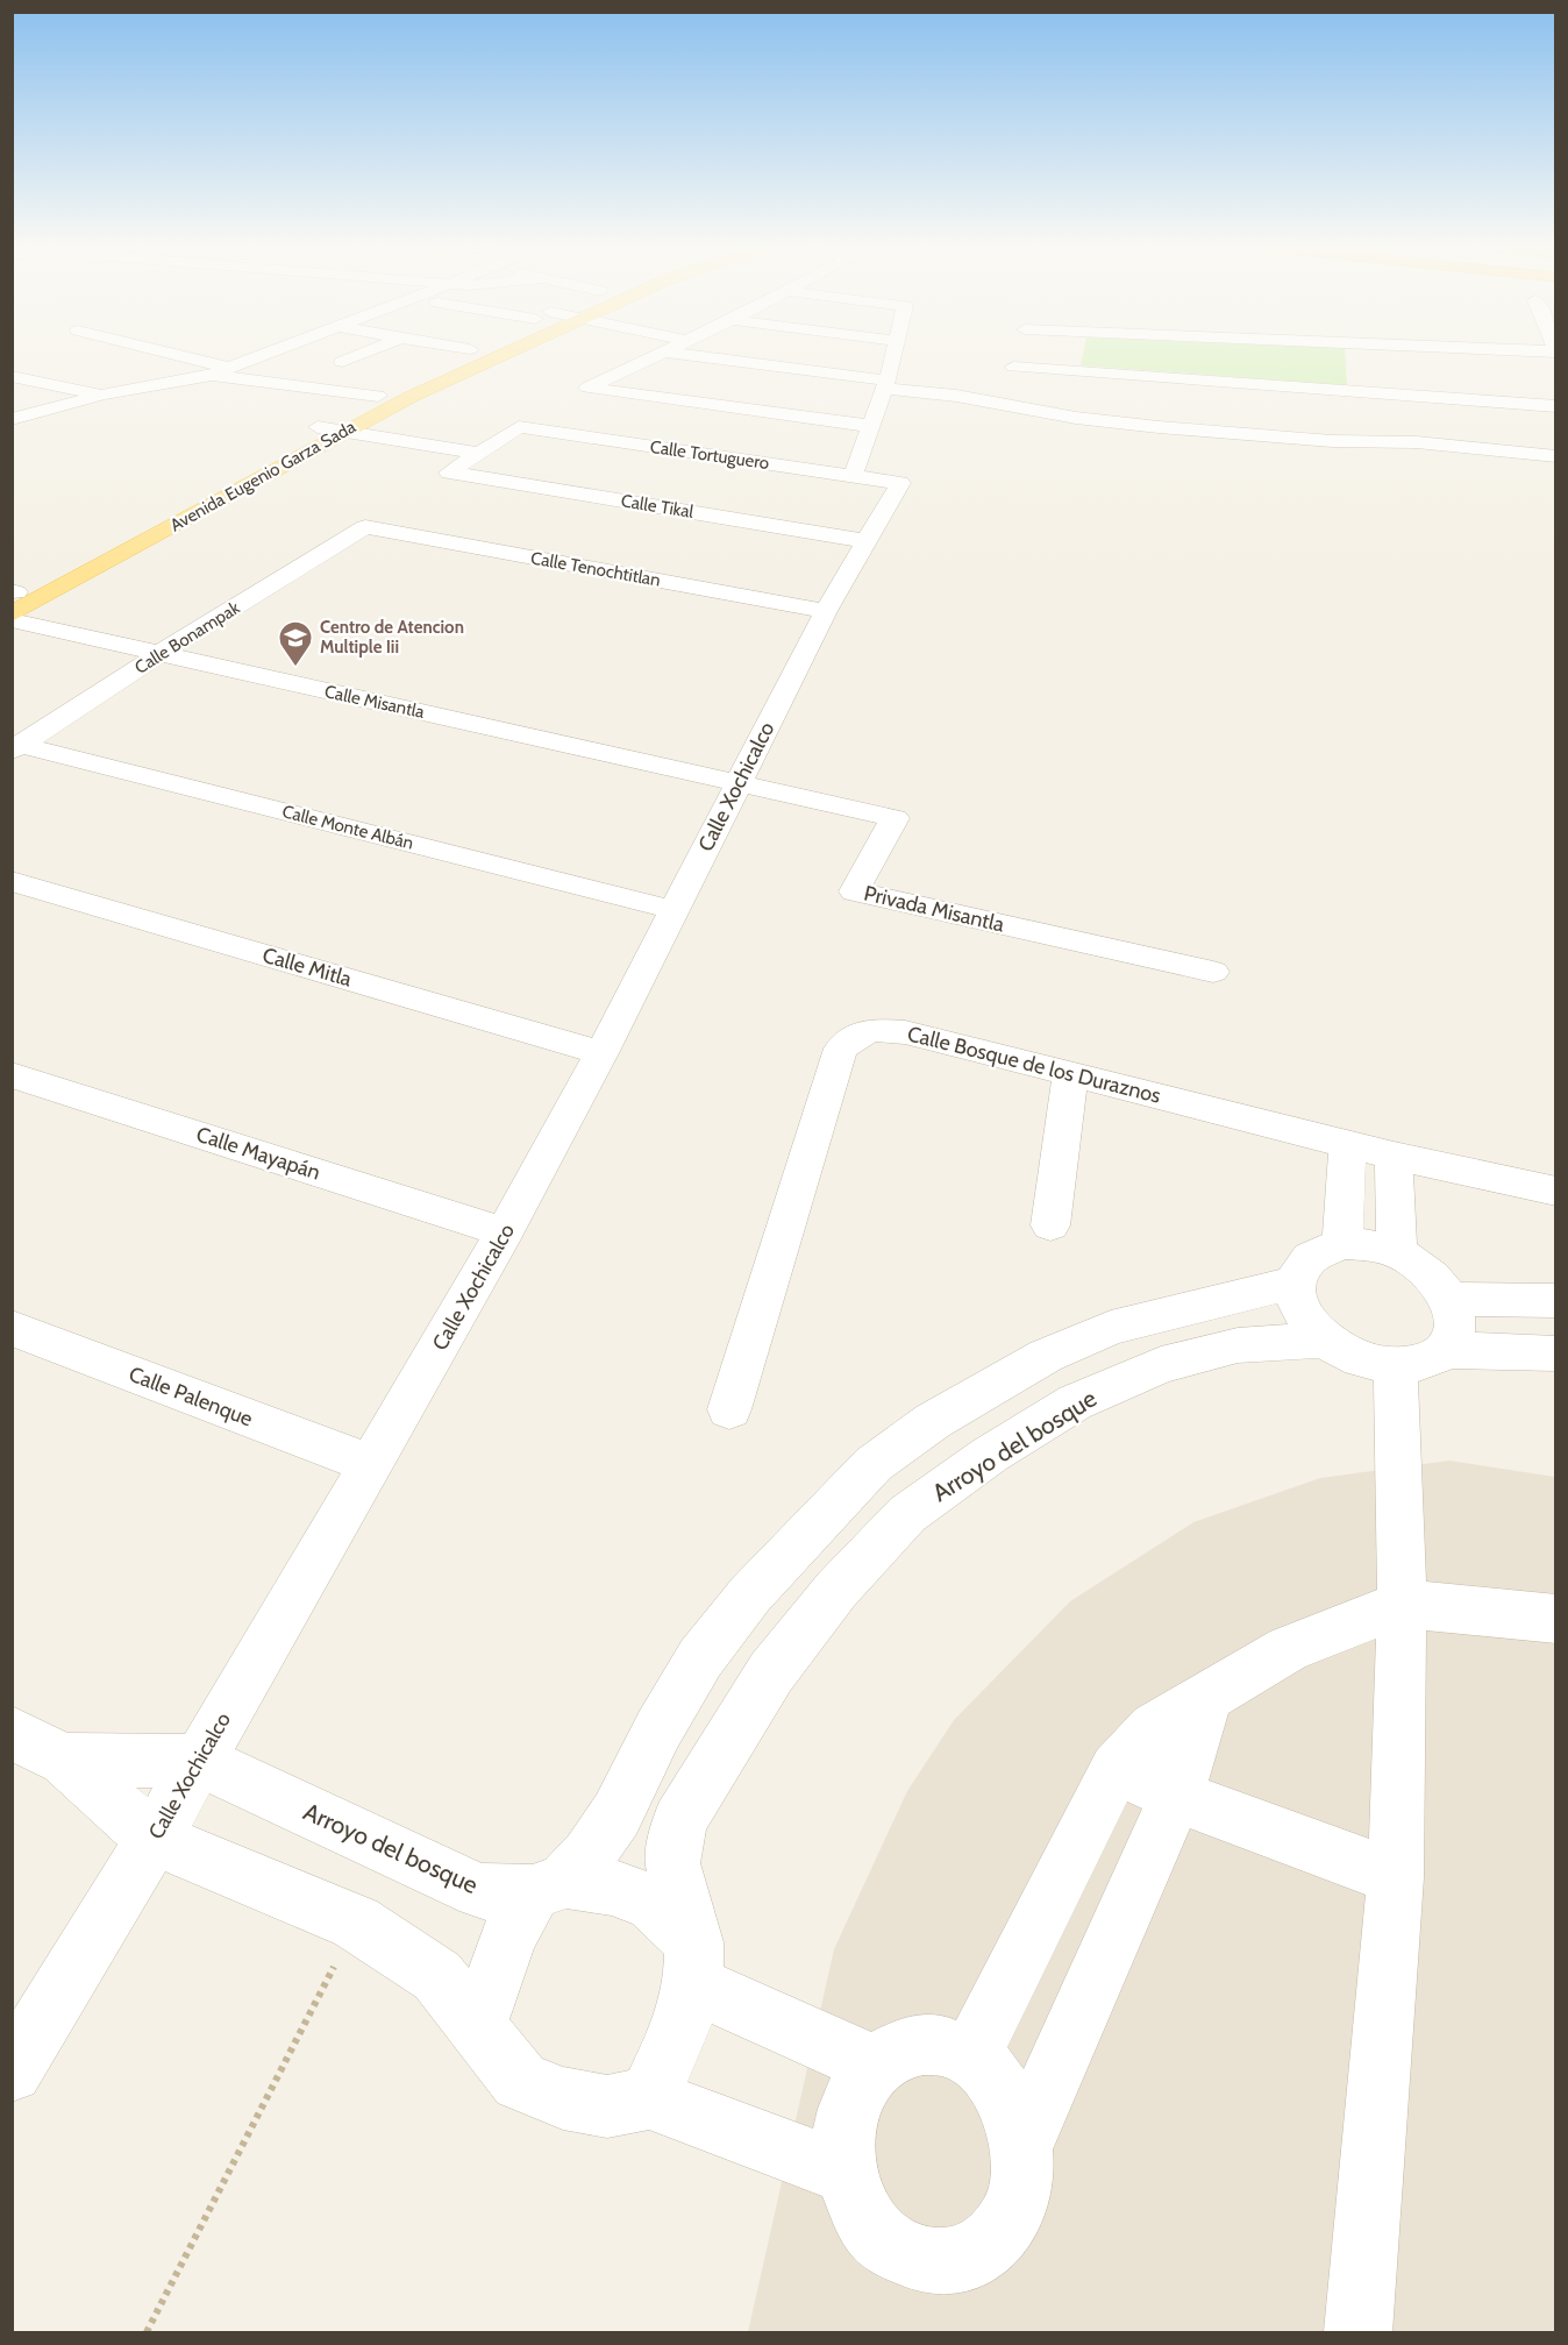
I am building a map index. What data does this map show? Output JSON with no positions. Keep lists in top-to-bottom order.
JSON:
{
  "streets": {
    "main road": ["Avenida Eugenio Garza Sada"],
    "street": [
      "Calle Tortuguero",
      "Calle Tikal",
      "Calle Tenochtitlan",
      "Calle Bonampak",
      "Calle Misantla",
      "Calle Xochicalco",
      "Calle Monte Albán",
      "Privada Misantla",
      "Calle Mitla",
      "Calle Bosque de los Duraznos",
      "Calle Mayapán",
      "Calle Palenque",
      "Arroyo del bosque"
    ]
  },
  "crossings": [
    ["Calle Tortuguero", "Calle Tikal"],
    ["Calle Tortuguero", "Calle Xochicalco"],
    ["Calle Tikal", "Calle Xochicalco"],
    ["Calle Tenochtitlan", "Calle Bonampak"],
    ["Calle Tenochtitlan", "Calle Xochicalco"],
    ["Calle Bonampak", "Calle Misantla"],
    ["Calle Bonampak", "Calle Monte Albán"],
    ["Calle Misantla", "Calle Xochicalco"],
    ["Calle Misantla", "Privada Misantla"],
    ["Calle Xochicalco", "Calle Monte Albán"],
    ["Calle Xochicalco", "Privada Misantla"],
    ["Calle Xochicalco", "Calle Mitla"],
    ["Calle Xochicalco", "Calle Mayapán"],
    ["Calle Xochicalco", "Calle Palenque"],
    ["Calle Xochicalco", "Arroyo del bosque"]
  ],
  "places": {
    "school or university": ["Centro de Atencion Multiple Iii"]
  }
}
